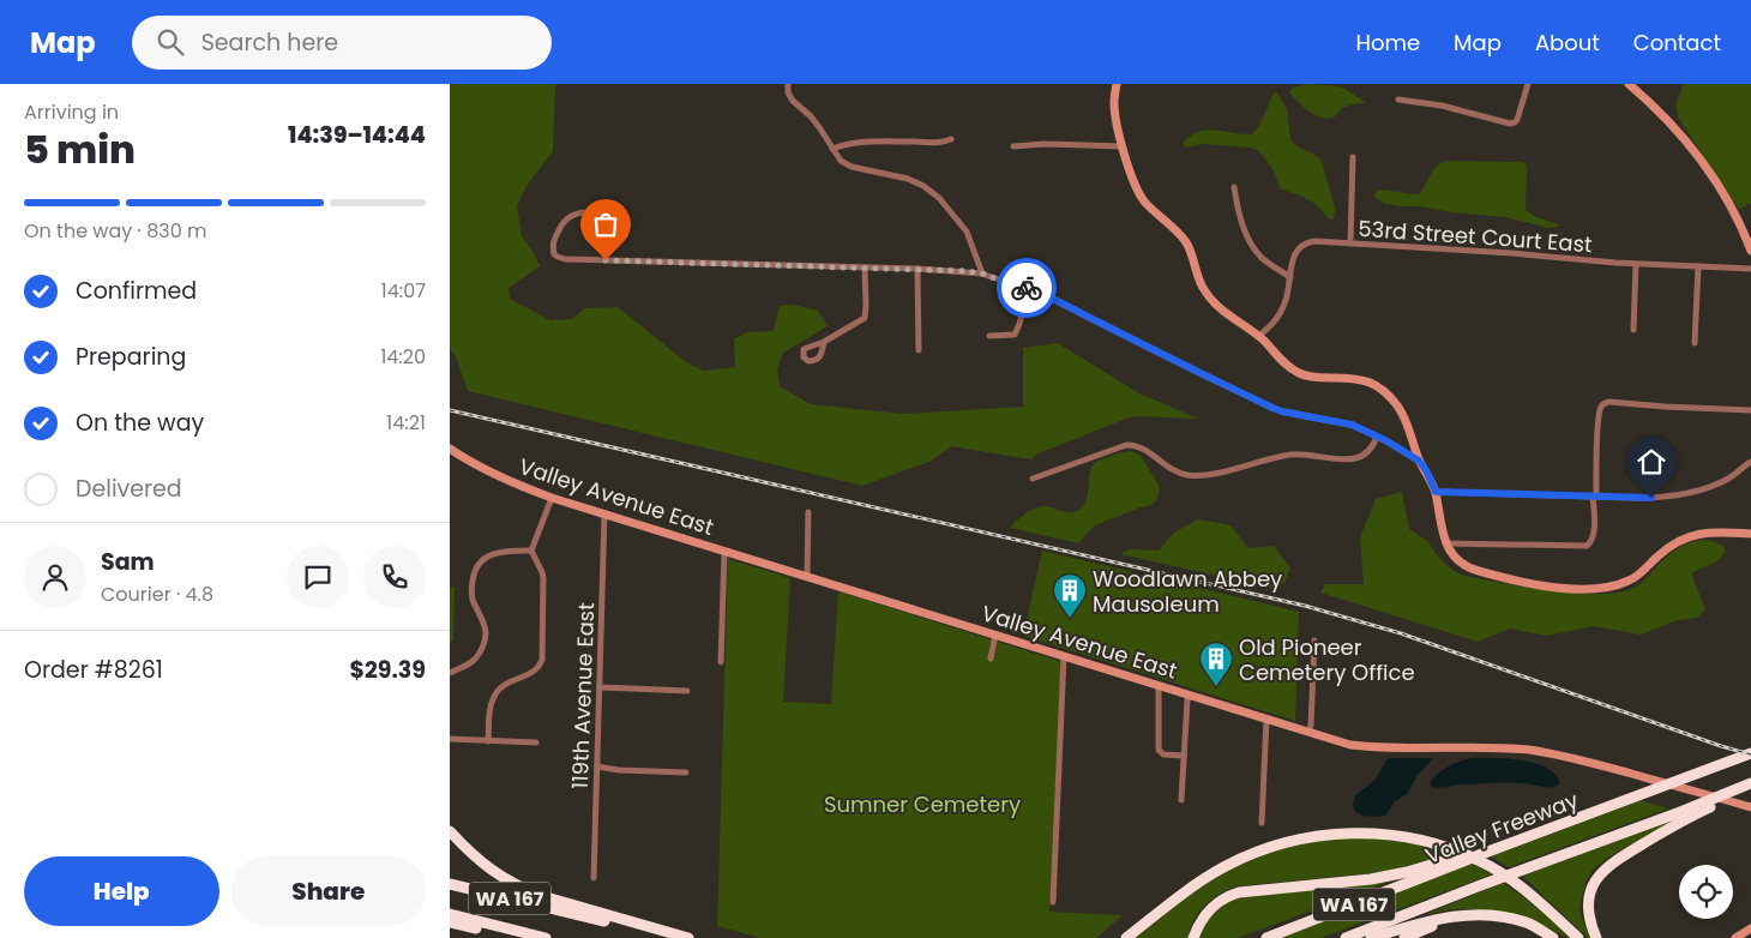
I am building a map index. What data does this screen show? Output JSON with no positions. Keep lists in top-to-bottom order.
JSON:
{
  "streets": {
    "highway": ["Valley Freeway", "WA 167"],
    "main road": ["Valley Avenue East"],
    "street": ["53rd Street Court East", "119th Avenue East"]
  },
  "crossings": [
    ["Valley Avenue East", "119th Avenue East"]
  ],
  "parks": ["Sumner Cemetery"],
  "places": {
    "building": ["Woodlawn Abbey Mausoleum", "Old Pioneer Cemetery Office"]
  },
  "page": {
    "header": "Map",
    "search": "Search here",
    "nav": [
      "Home",
      "Map",
      "About",
      "Contact"
    ],
    "heading": ["5 min", "Arriving in", "14:39–14:44"],
    "panel": [
      "Sam",
      "Courier · 4.8",
      "Order #8261",
      "$29.39"
    ],
    "bar": "On the way · 830 m",
    "list": [
      ["Confirmed", "14:07"],
      ["Preparing", "14:20"],
      ["On the way", "14:21"],
      "Delivered"
    ],
    "buttons": ["Help", "Share"]
  }
}
